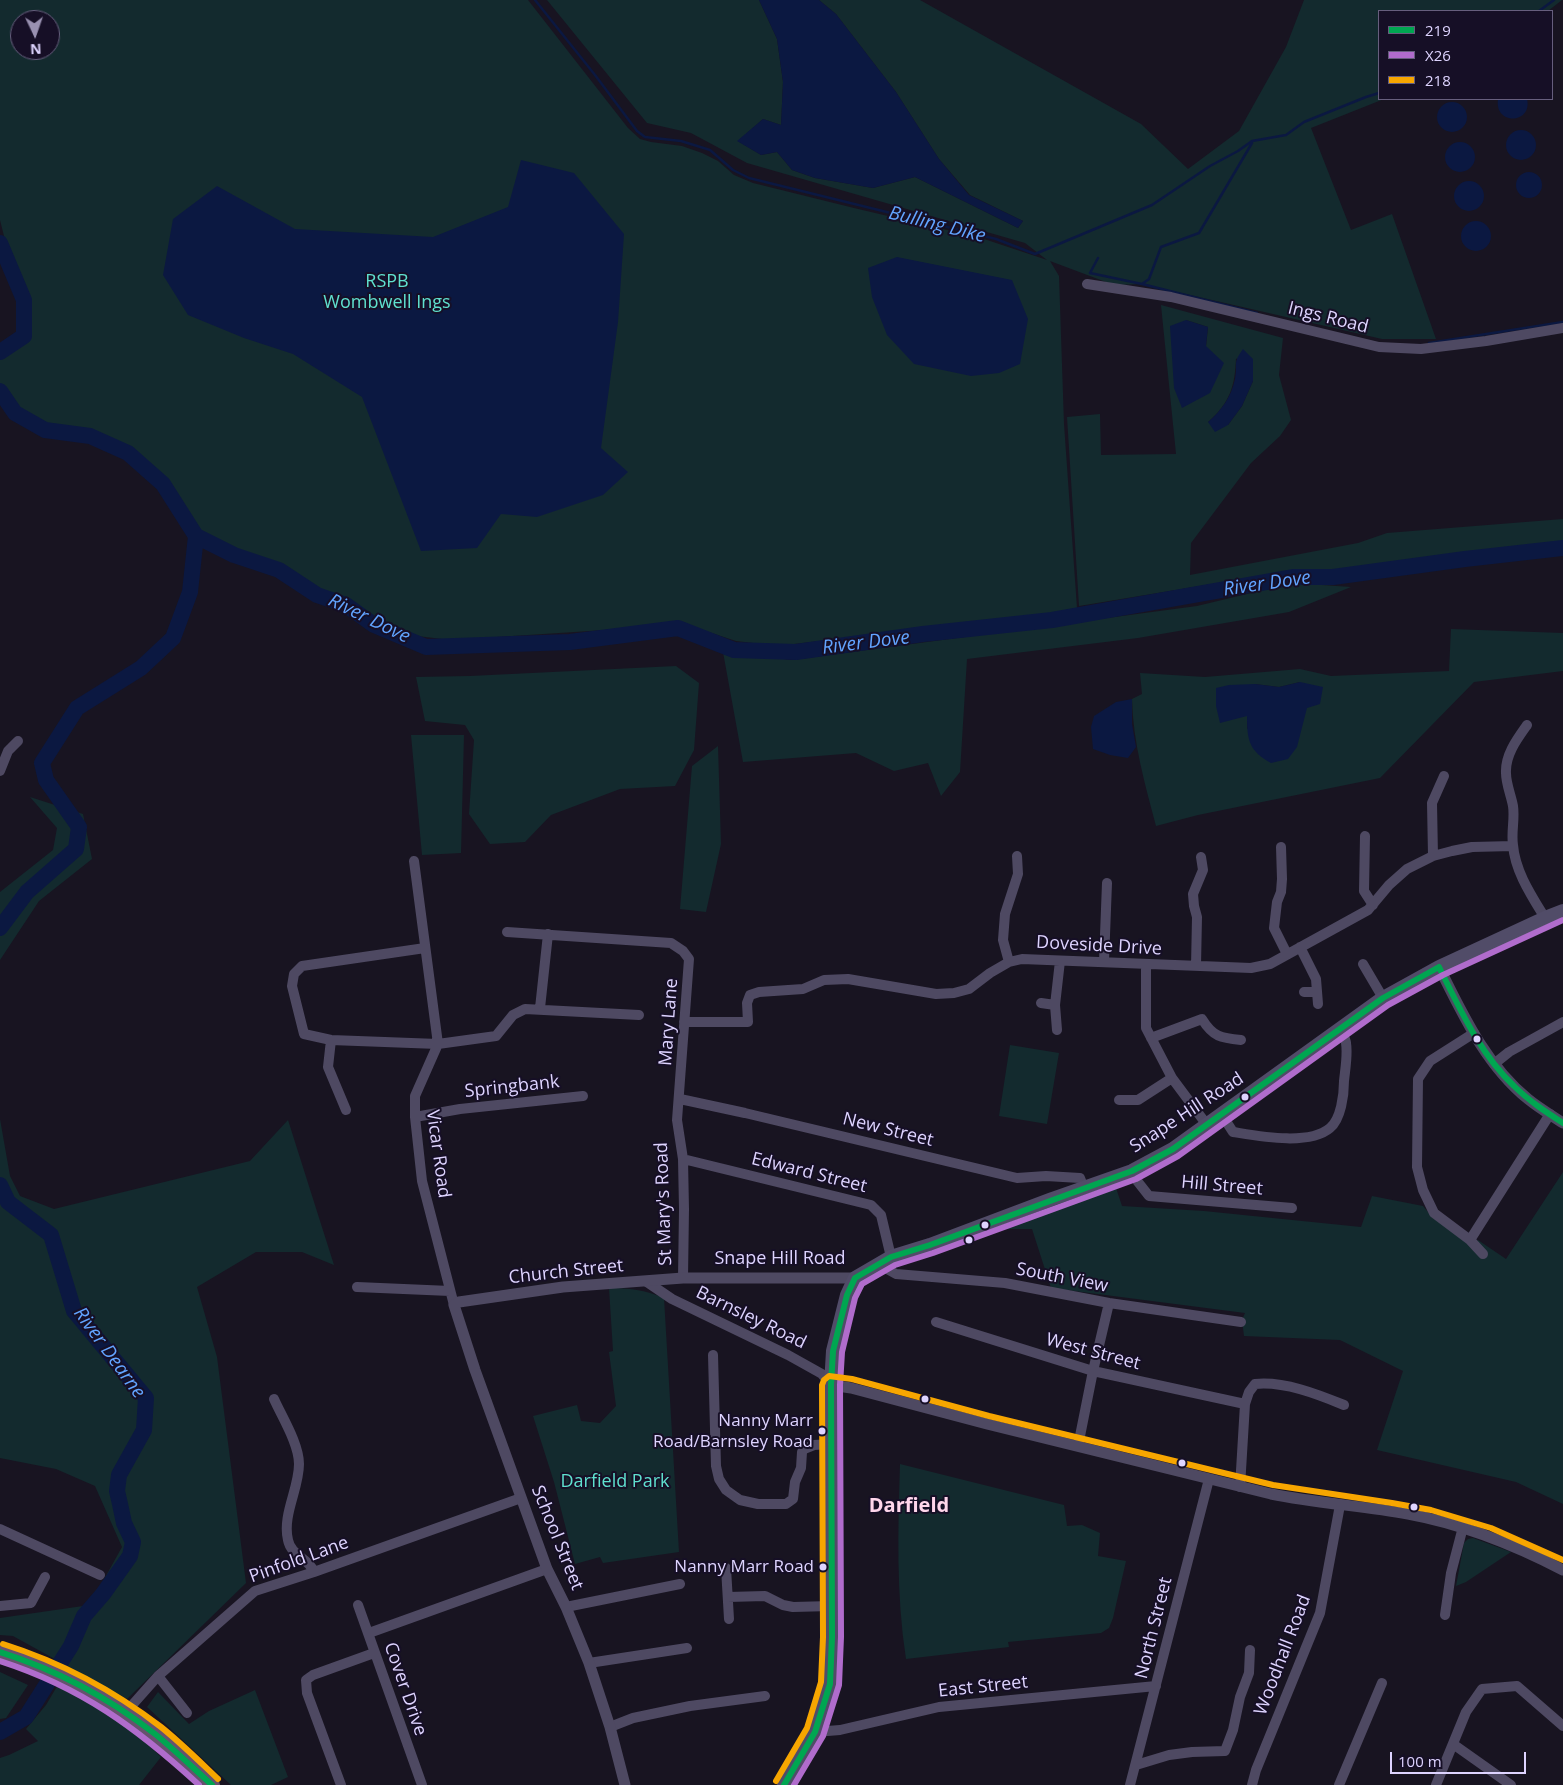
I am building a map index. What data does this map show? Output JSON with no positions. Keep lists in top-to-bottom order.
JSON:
{
  "streets": {
    "main road": ["Snape Hill Road"],
    "street": [
      "Ings Road",
      "Doveside Drive",
      "Mary Lane",
      "Springbank",
      "New Street",
      "Vicar Road",
      "Edward Street",
      "Hill Street",
      "St Mary's Road",
      "Church Street",
      "South View",
      "Barnsley Road",
      "West Street",
      "School Street",
      "Pinfold Lane",
      "North Street",
      "Woodhall Road",
      "East Street",
      "Cover Drive"
    ]
  },
  "crossings": [
    ["Doveside Drive", "Mary Lane"],
    ["Mary Lane", "New Street"],
    ["Mary Lane", "St Mary's Road"],
    ["Springbank", "Vicar Road"],
    ["Snape Hill Road", "New Street"],
    ["Snape Hill Road", "Edward Street"],
    ["Snape Hill Road", "Hill Street"],
    ["Snape Hill Road", "St Mary's Road"],
    ["Snape Hill Road", "Church Street"],
    ["Snape Hill Road", "South View"],
    ["New Street", "St Mary's Road"],
    ["Vicar Road", "Church Street"],
    ["Vicar Road", "School Street"],
    ["Edward Street", "St Mary's Road"],
    ["Edward Street", "South View"],
    ["St Mary's Road", "Church Street"],
    ["Church Street", "Barnsley Road"],
    ["Church Street", "School Street"],
    ["School Street", "Pinfold Lane"],
    ["North Street", "East Street"]
  ],
  "districts": ["Darfield"],
  "water": ["Bulling Dike", "River Dove", "River Dearne"],
  "parks": ["RSPB Wombwell Ings", "Darfield Park"],
  "places": ["Nanny Marr Road/Barnsley Road", "Nanny Marr Road"],
  "lines": ["transit line X26", "transit line 219", "transit line 218"],
  "legend": ["219", "X26", "218"],
  "scale_bar": "100 m",
  "north": "bottom"
}
